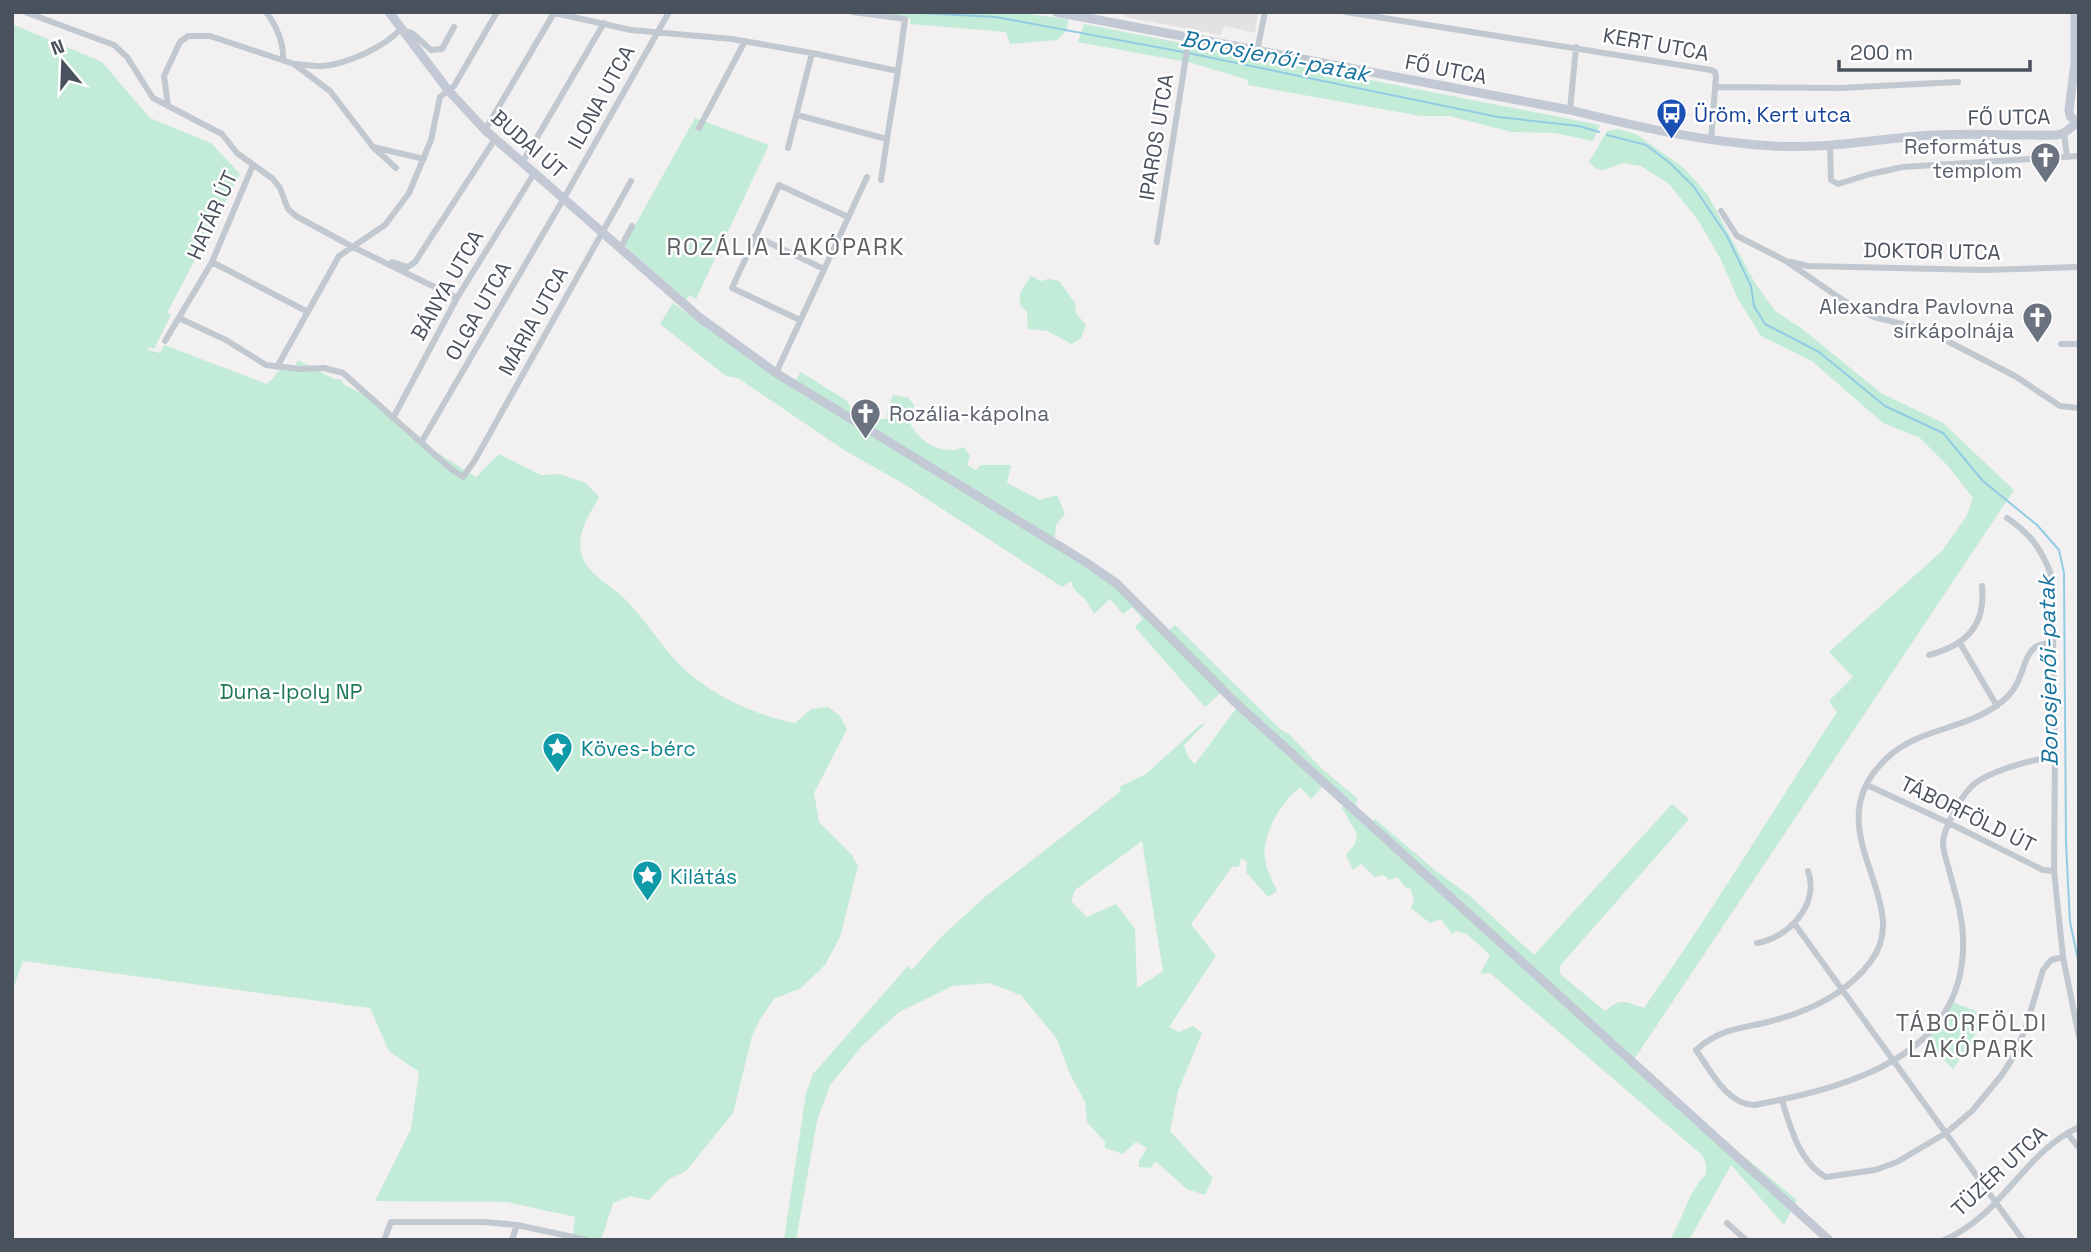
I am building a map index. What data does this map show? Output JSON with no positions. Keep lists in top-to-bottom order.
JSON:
{
  "streets": {
    "street": [
      "KERT UTCA",
      "FŐ UTCA",
      "ILONA UTCA",
      "IPAROS UTCA",
      "BUDAI ÚT",
      "HATÁR ÚT",
      "DOKTOR UTCA",
      "BÁNYA UTCA",
      "OLGA UTCA",
      "MÁRIA UTCA",
      "TÁBORFÖLD ÚT",
      "TÜZÉR UTCA"
    ]
  },
  "crossings": [
    ["KERT UTCA", "FŐ UTCA"],
    ["FŐ UTCA", "IPAROS UTCA"],
    ["ILONA UTCA", "BUDAI ÚT"],
    ["ILONA UTCA", "OLGA UTCA"],
    ["BUDAI ÚT", "BÁNYA UTCA"],
    ["BUDAI ÚT", "OLGA UTCA"],
    ["BUDAI ÚT", "MÁRIA UTCA"],
    ["OLGA UTCA", "MÁRIA UTCA"]
  ],
  "districts": ["ROZÁLIA LAKÓPARK", "TÁBORFÖLDI LAKÓPARK"],
  "water": ["Borosjenői-patak"],
  "parks": ["Duna-Ipoly NP"],
  "places": {
    "bus stop": ["Üröm, Kert utca"],
    "church": ["Református templom", "Alexandra Pavlovna sírkápolnája", "Rozália-kápolna"],
    "place": ["Köves-bérc", "Kilátás"]
  },
  "scale_bar": "200 m",
  "north": "top"
}
